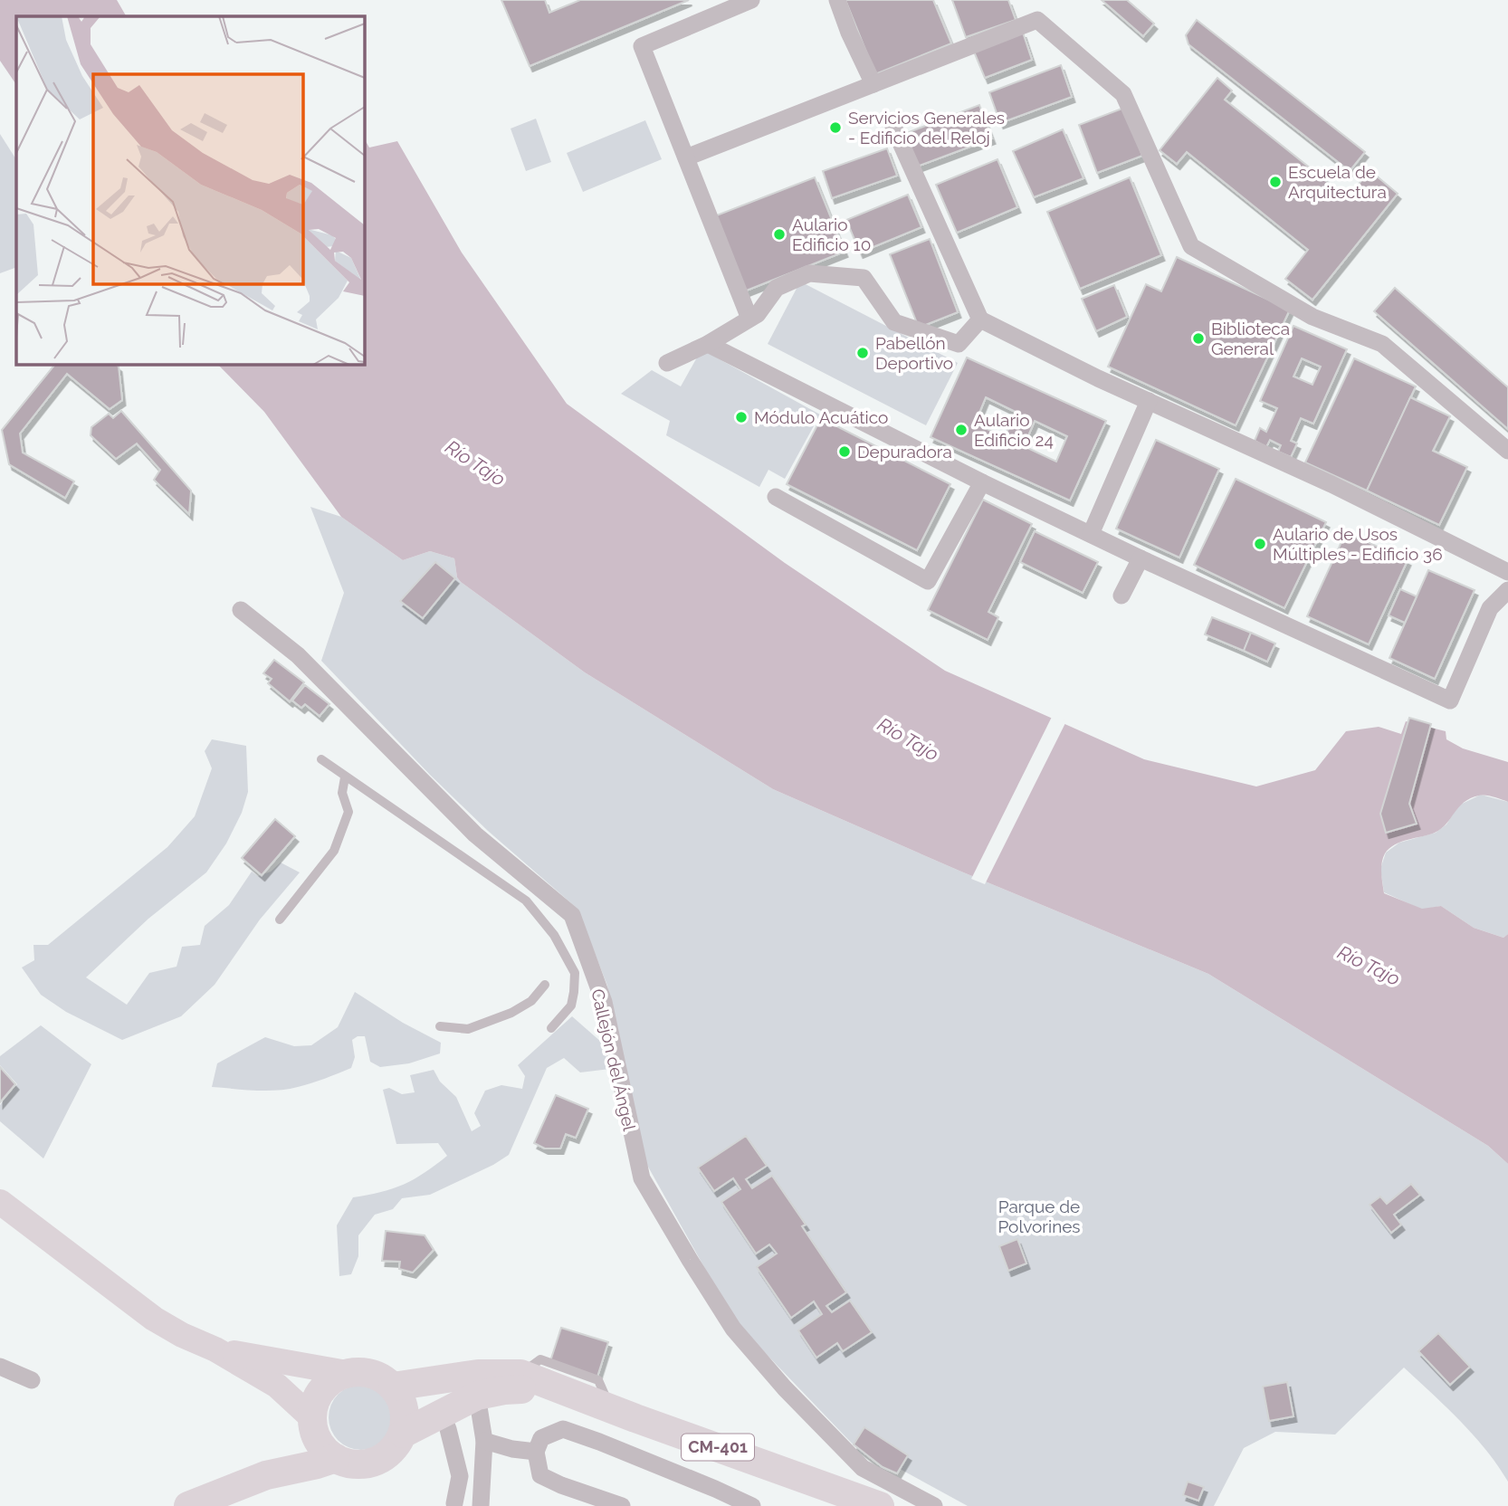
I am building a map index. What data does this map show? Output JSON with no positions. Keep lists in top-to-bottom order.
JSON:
{
  "streets": {
    "main road": ["CM-401"],
    "street": ["Callejón del Ángel"]
  },
  "water": ["Río Tajo"],
  "parks": ["Parque de Polvorines"],
  "places": [
    "Servicios Generales - Edificio del Reloj",
    "Escuela de Arquitectura",
    "Aulario Edificio 10",
    "Biblioteca General",
    "Pabellón Deportivo",
    "Módulo Acuático",
    "Aulario Edificio 24",
    "Depuradora",
    "Aulario de Usos Múltiples - Edificio 36"
  ]
}
